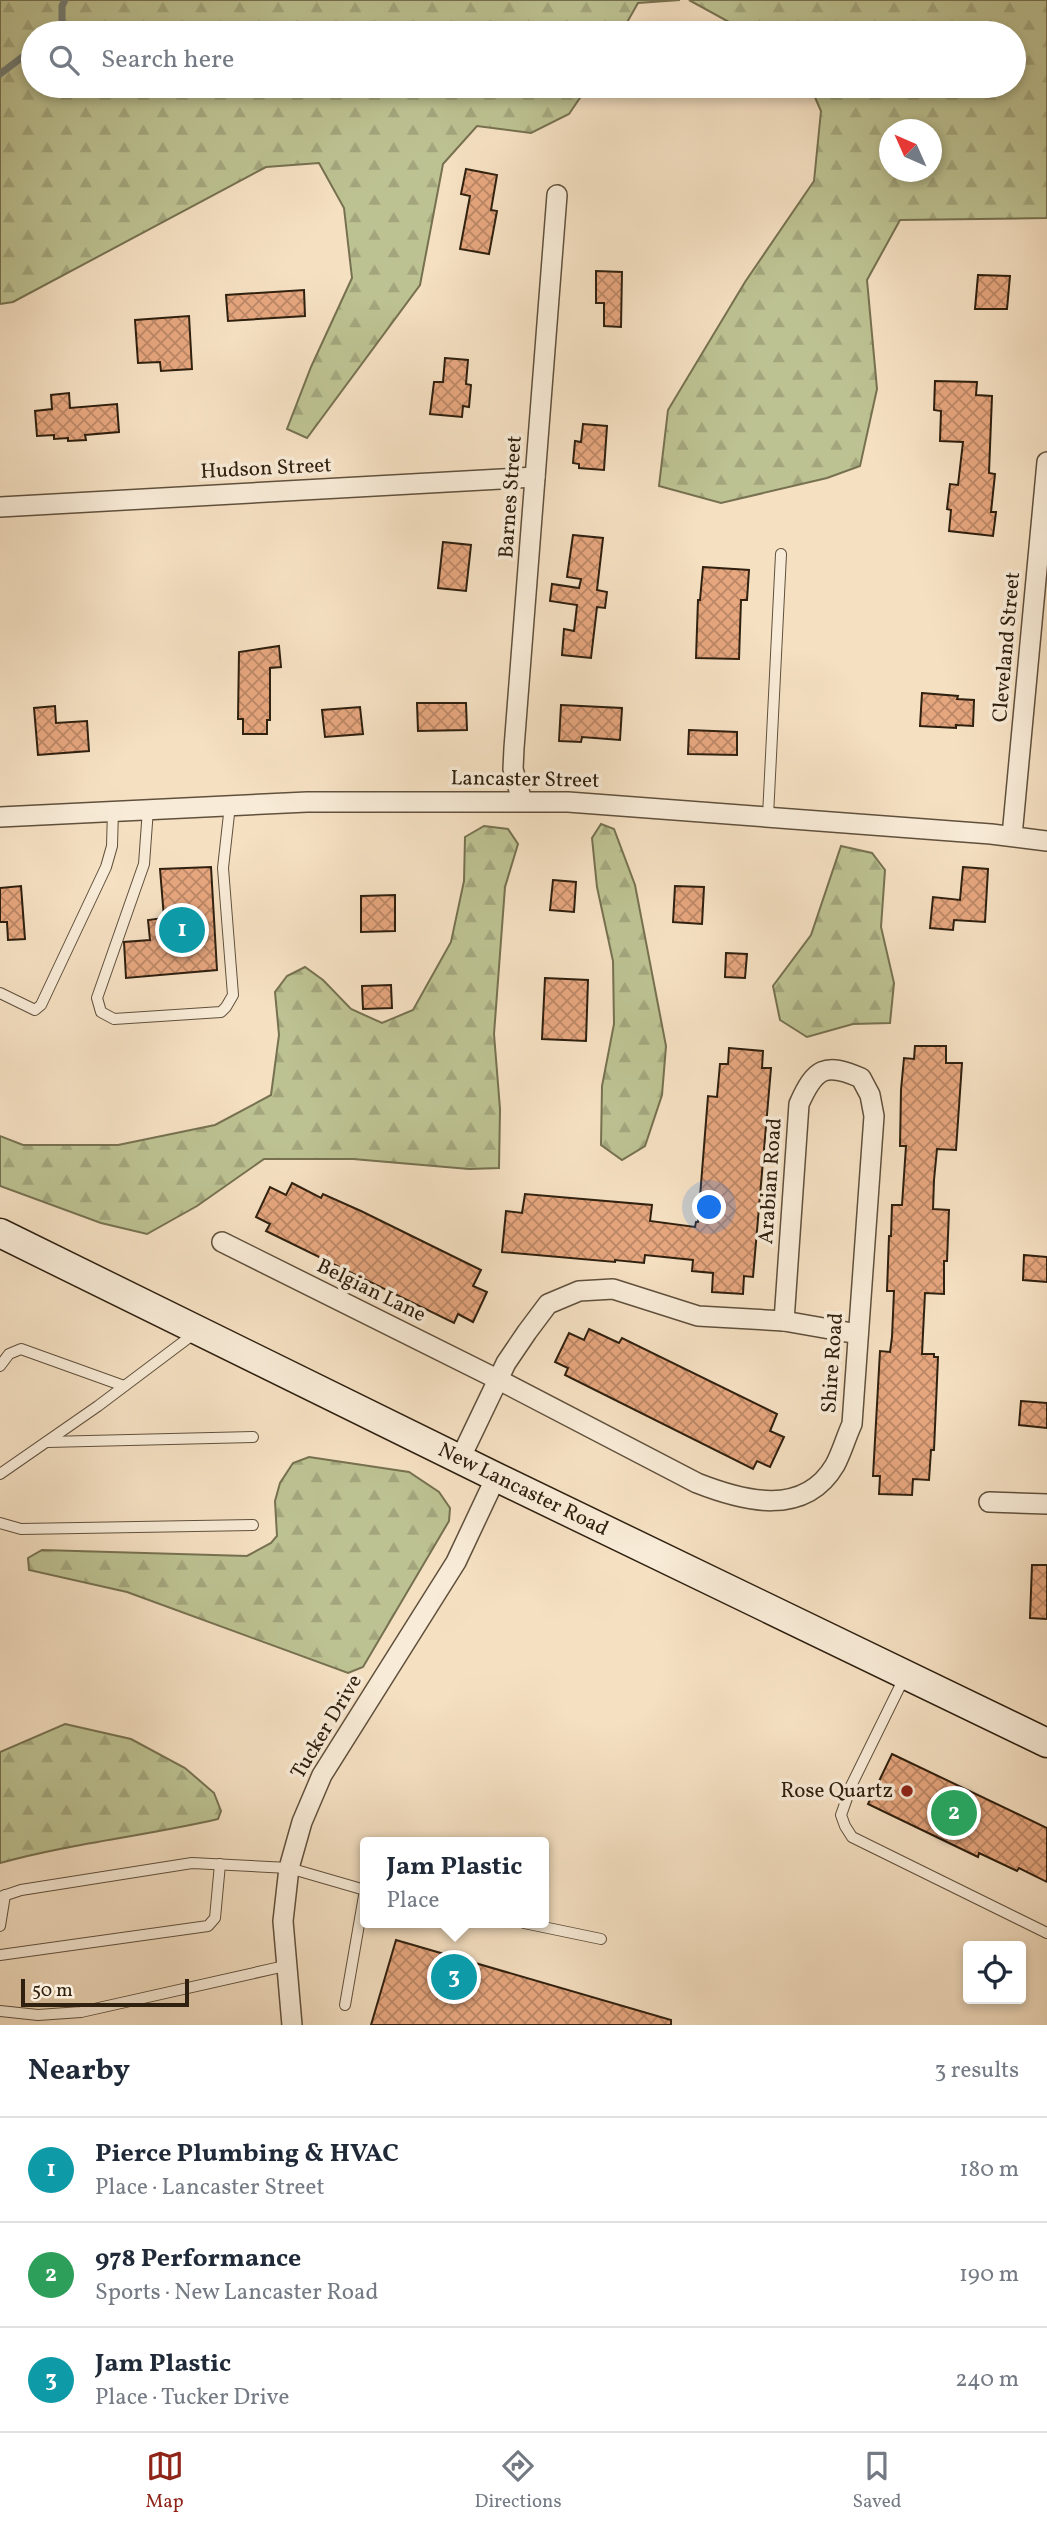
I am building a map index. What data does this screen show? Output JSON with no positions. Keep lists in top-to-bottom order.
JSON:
{
  "streets": {
    "main road": ["New Lancaster Road"],
    "street": [
      "Hudson Street",
      "Barnes Street",
      "Cleveland Street",
      "Lancaster Street",
      "Arabian Road",
      "Belgian Lane",
      "Shire Road",
      "Tucker Drive"
    ]
  },
  "crossings": [
    ["Hudson Street", "Barnes Street"],
    ["Barnes Street", "Lancaster Street"],
    ["Cleveland Street", "Lancaster Street"],
    ["Arabian Road", "Shire Road"],
    ["Belgian Lane", "Shire Road"],
    ["New Lancaster Road", "Tucker Drive"]
  ],
  "places": ["Rose Quartz"],
  "scale_bar": "50 m",
  "north": "top left",
  "page": {
    "search": "Search here",
    "pins": ["1", "2", "3"],
    "popup": ["Jam Plastic", "Place"],
    "scale": "50 m",
    "heading": ["Nearby", "3 results"],
    "list": [
      {
        "mark": "1",
        "name": "Pierce Plumbing & HVAC",
        "note": "Place · Lancaster Street",
        "value": "180 m"
      },
      {
        "mark": "2",
        "name": "978 Performance",
        "note": "Sports · New Lancaster Road",
        "value": "190 m"
      },
      {
        "mark": "3",
        "name": "Jam Plastic",
        "note": "Place · Tucker Drive",
        "value": "240 m"
      }
    ],
    "nav": ["Map", "Directions", "Saved"]
  }
}
